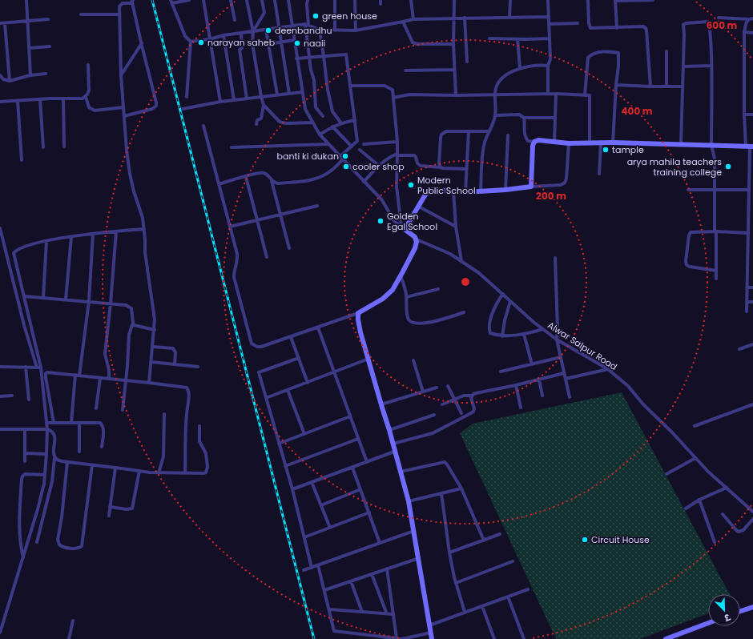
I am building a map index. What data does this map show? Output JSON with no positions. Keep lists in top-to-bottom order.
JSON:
{
  "streets": {
    "street": ["Alwar Salpur Road"]
  },
  "places": [
    "green house",
    "deenbandhu",
    "narayan saheb",
    "naaii",
    "tample",
    "banti ki dukan",
    "cooler shop",
    "arya mahila teachers training college",
    "Modern Public School",
    "Golden Egal School",
    "Circuit House"
  ],
  "north": "bottom right",
  "rings": ["600 m", "400 m", "200 m"]
}
